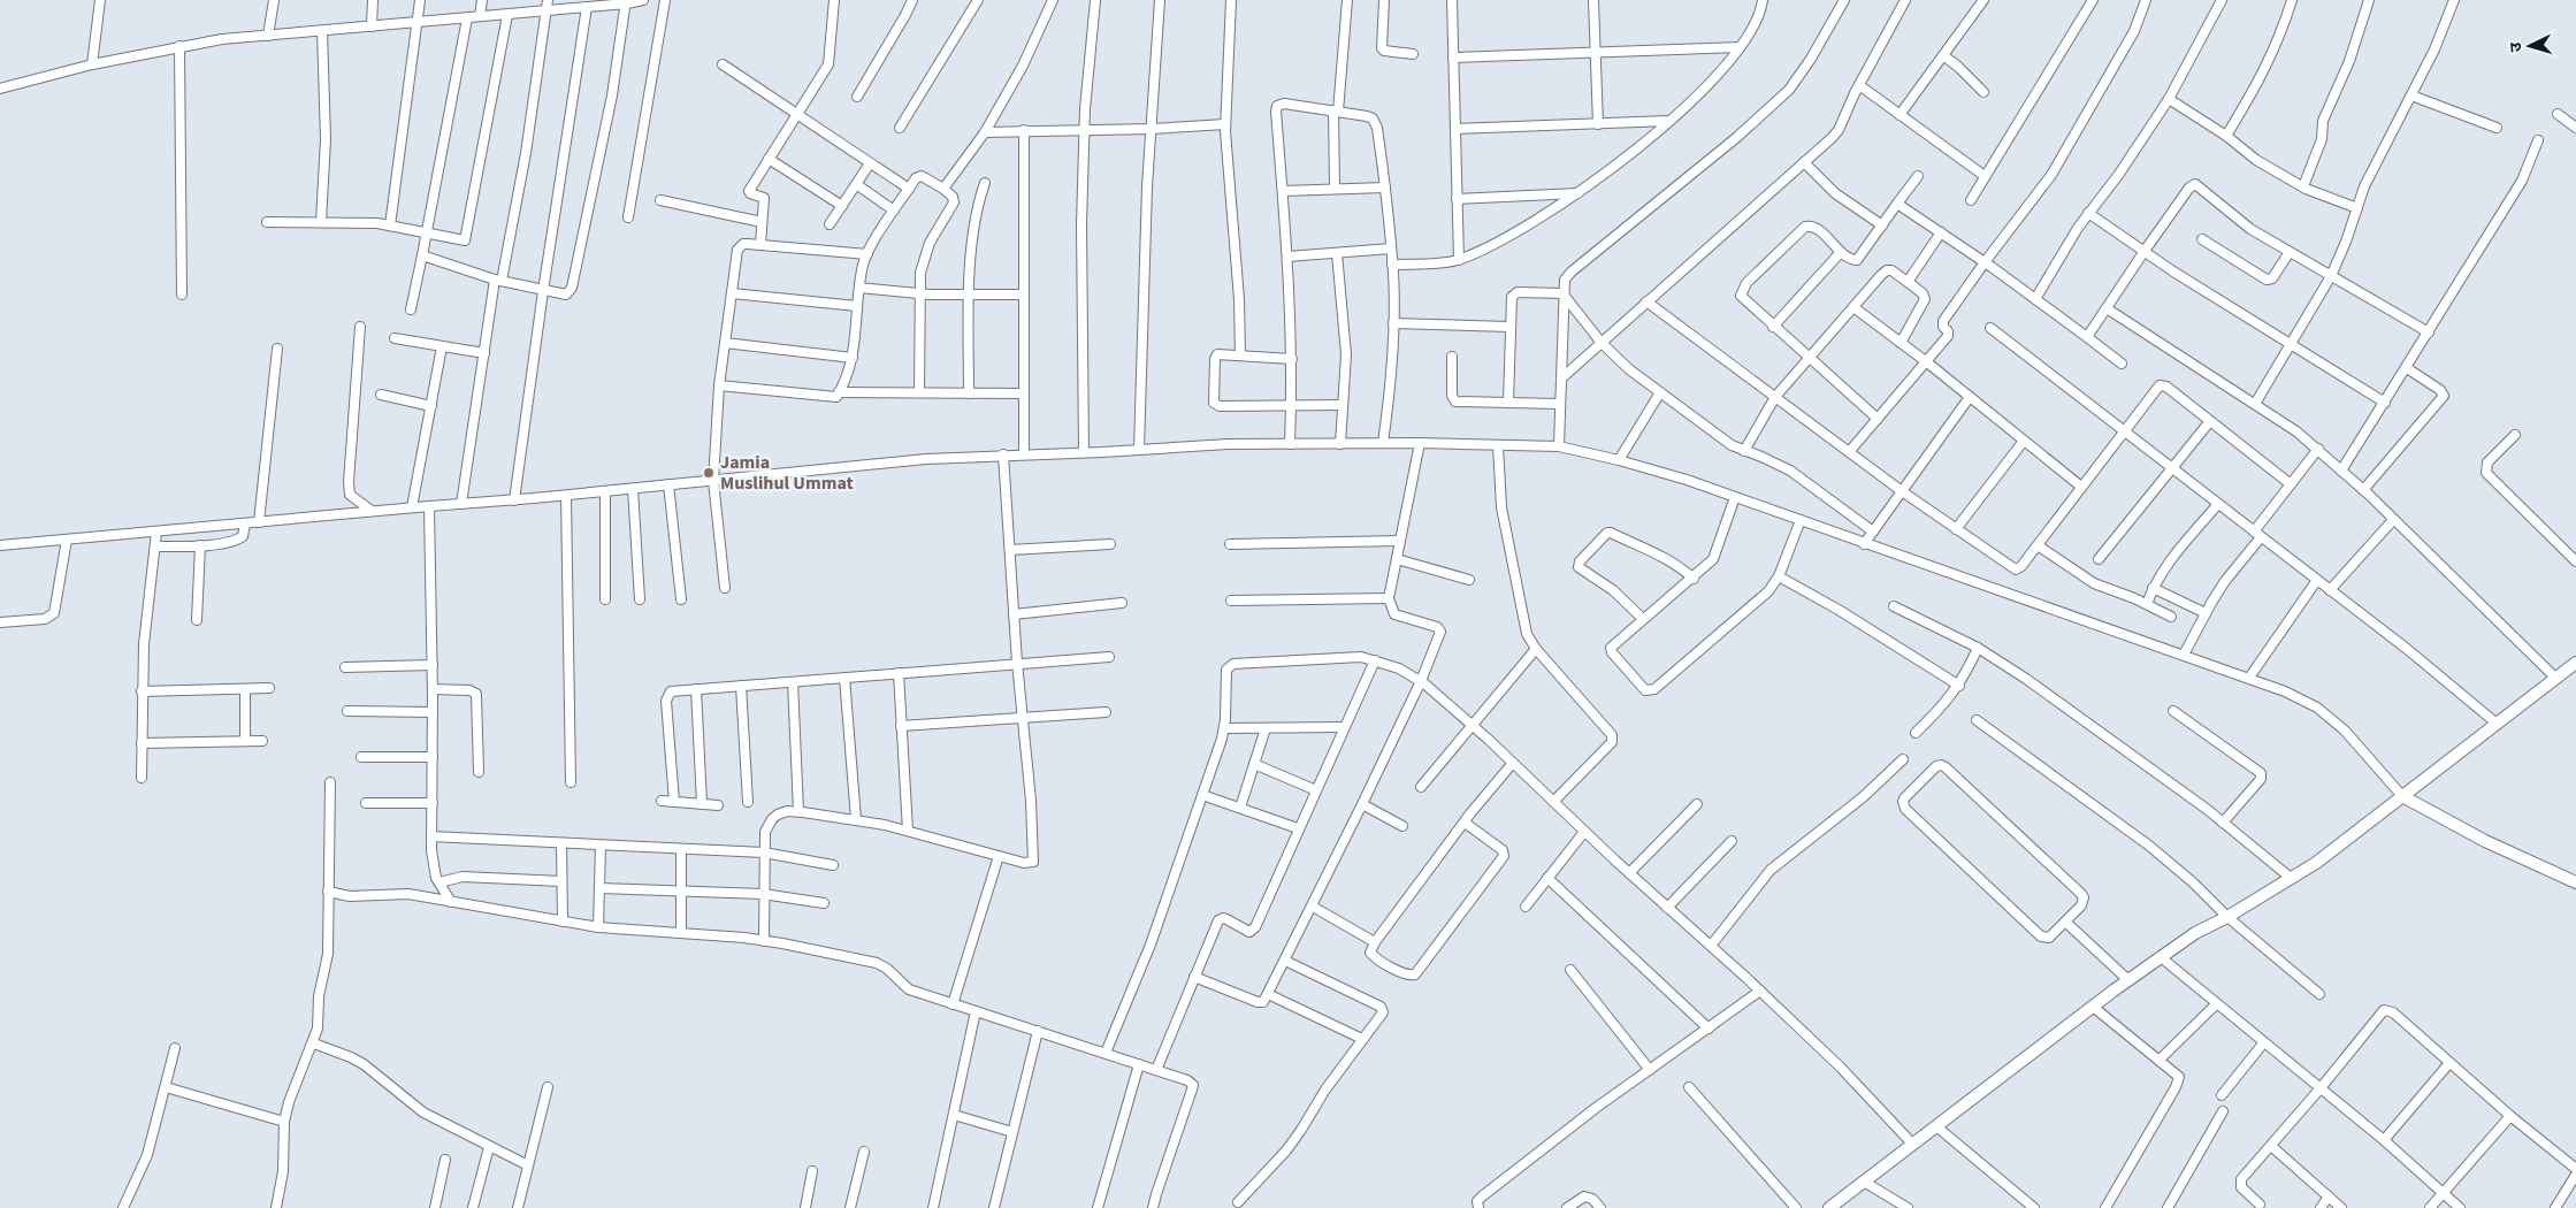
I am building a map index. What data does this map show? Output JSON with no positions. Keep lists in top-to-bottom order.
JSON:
{
  "places": ["Jamia Muslihul Ummat"],
  "north": "left"
}
